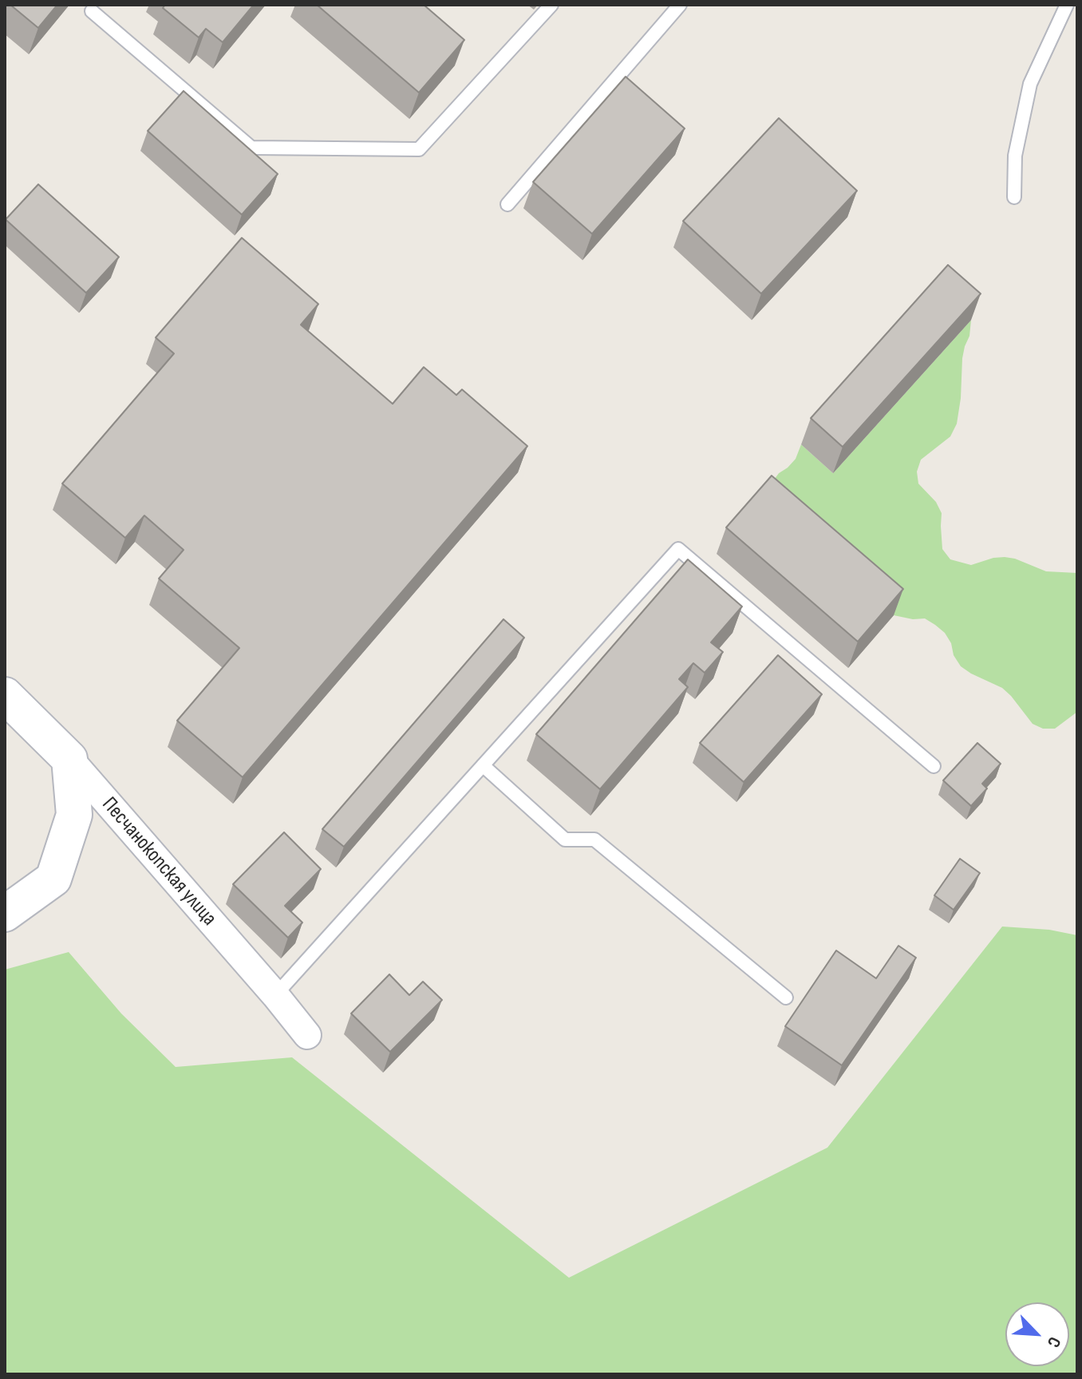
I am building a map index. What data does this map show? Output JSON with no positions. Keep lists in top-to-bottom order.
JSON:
{
  "streets": {
    "street": ["Песчанокопская улица"]
  },
  "north": "bottom right"
}
